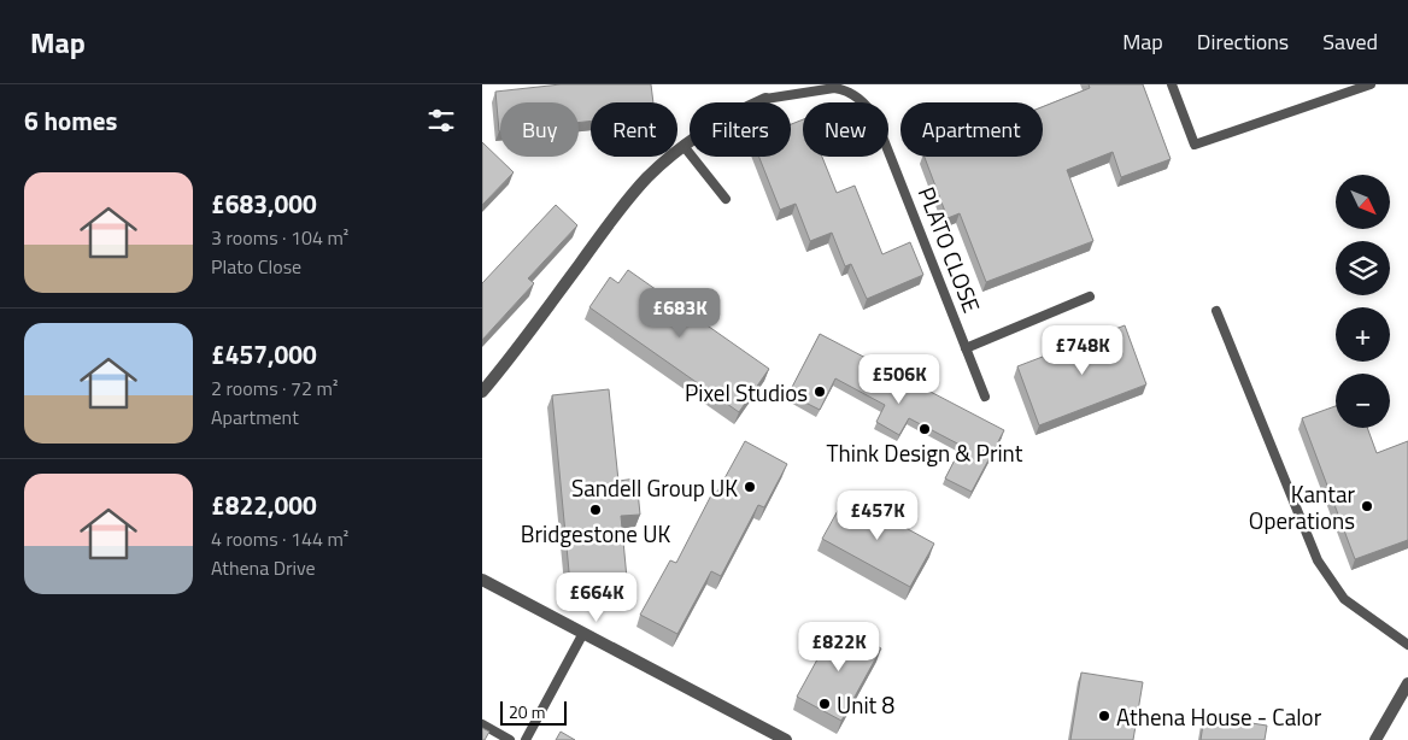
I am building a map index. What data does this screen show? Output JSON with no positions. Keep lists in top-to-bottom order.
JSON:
{
  "streets": {
    "street": ["PLATO CLOSE"]
  },
  "places": [
    "Pixel Studios",
    "Think Design & Print",
    "Sandell Group UK",
    "Kantar Operations",
    "Bridgestone UK",
    "Unit 8",
    "Athena House - Calor"
  ],
  "scale_bar": "20 m",
  "north": "bottom right",
  "page": {
    "header": "Map",
    "nav": ["Map", "Directions", "Saved"],
    "heading": "6 homes",
    "chip": [
      "Buy",
      "Rent",
      "Filters",
      "New",
      "Apartment"
    ],
    "list": [
      {
        "name": "£683,000",
        "note": "3 rooms · 104 m² · Plato Close"
      },
      {
        "name": "£457,000",
        "note": "2 rooms · 72 m² · Apartment"
      },
      {
        "name": "£822,000",
        "note": "4 rooms · 144 m² · Athena Drive"
      }
    ],
    "map_buttons": ["+", "−"],
    "price": [
      "£683K",
      "£748K",
      "£506K",
      "£457K",
      "£664K",
      "£822K"
    ],
    "scale": "20 m"
  }
}
